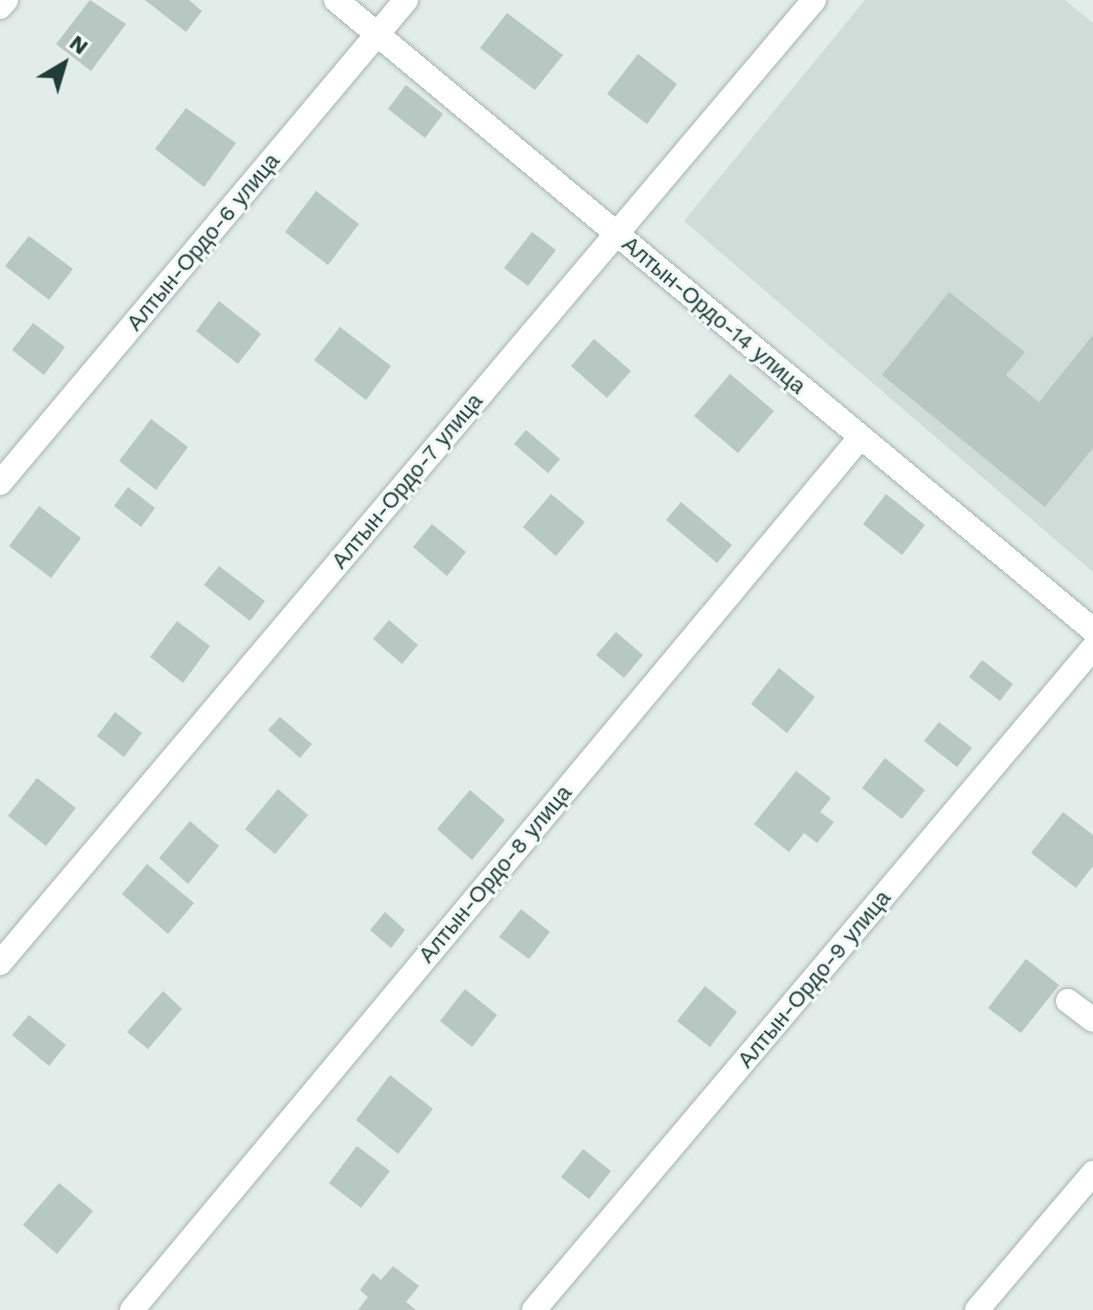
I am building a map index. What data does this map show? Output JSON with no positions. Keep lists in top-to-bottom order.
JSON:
{
  "streets": {
    "street": [
      "Алтын-Ордо-6 улица",
      "Алтын-Ордо-14 улица",
      "Алтын-Ордо-7 улица",
      "Алтын-Ордо-8 улица",
      "Алтын-Ордо-9 улица"
    ]
  },
  "crossings": [
    ["Алтын-Ордо-6 улица", "Алтын-Ордо-14 улица"],
    ["Алтын-Ордо-14 улица", "Алтын-Ордо-7 улица"],
    ["Алтын-Ордо-14 улица", "Алтын-Ордо-8 улица"]
  ],
  "north": "top right"
}
